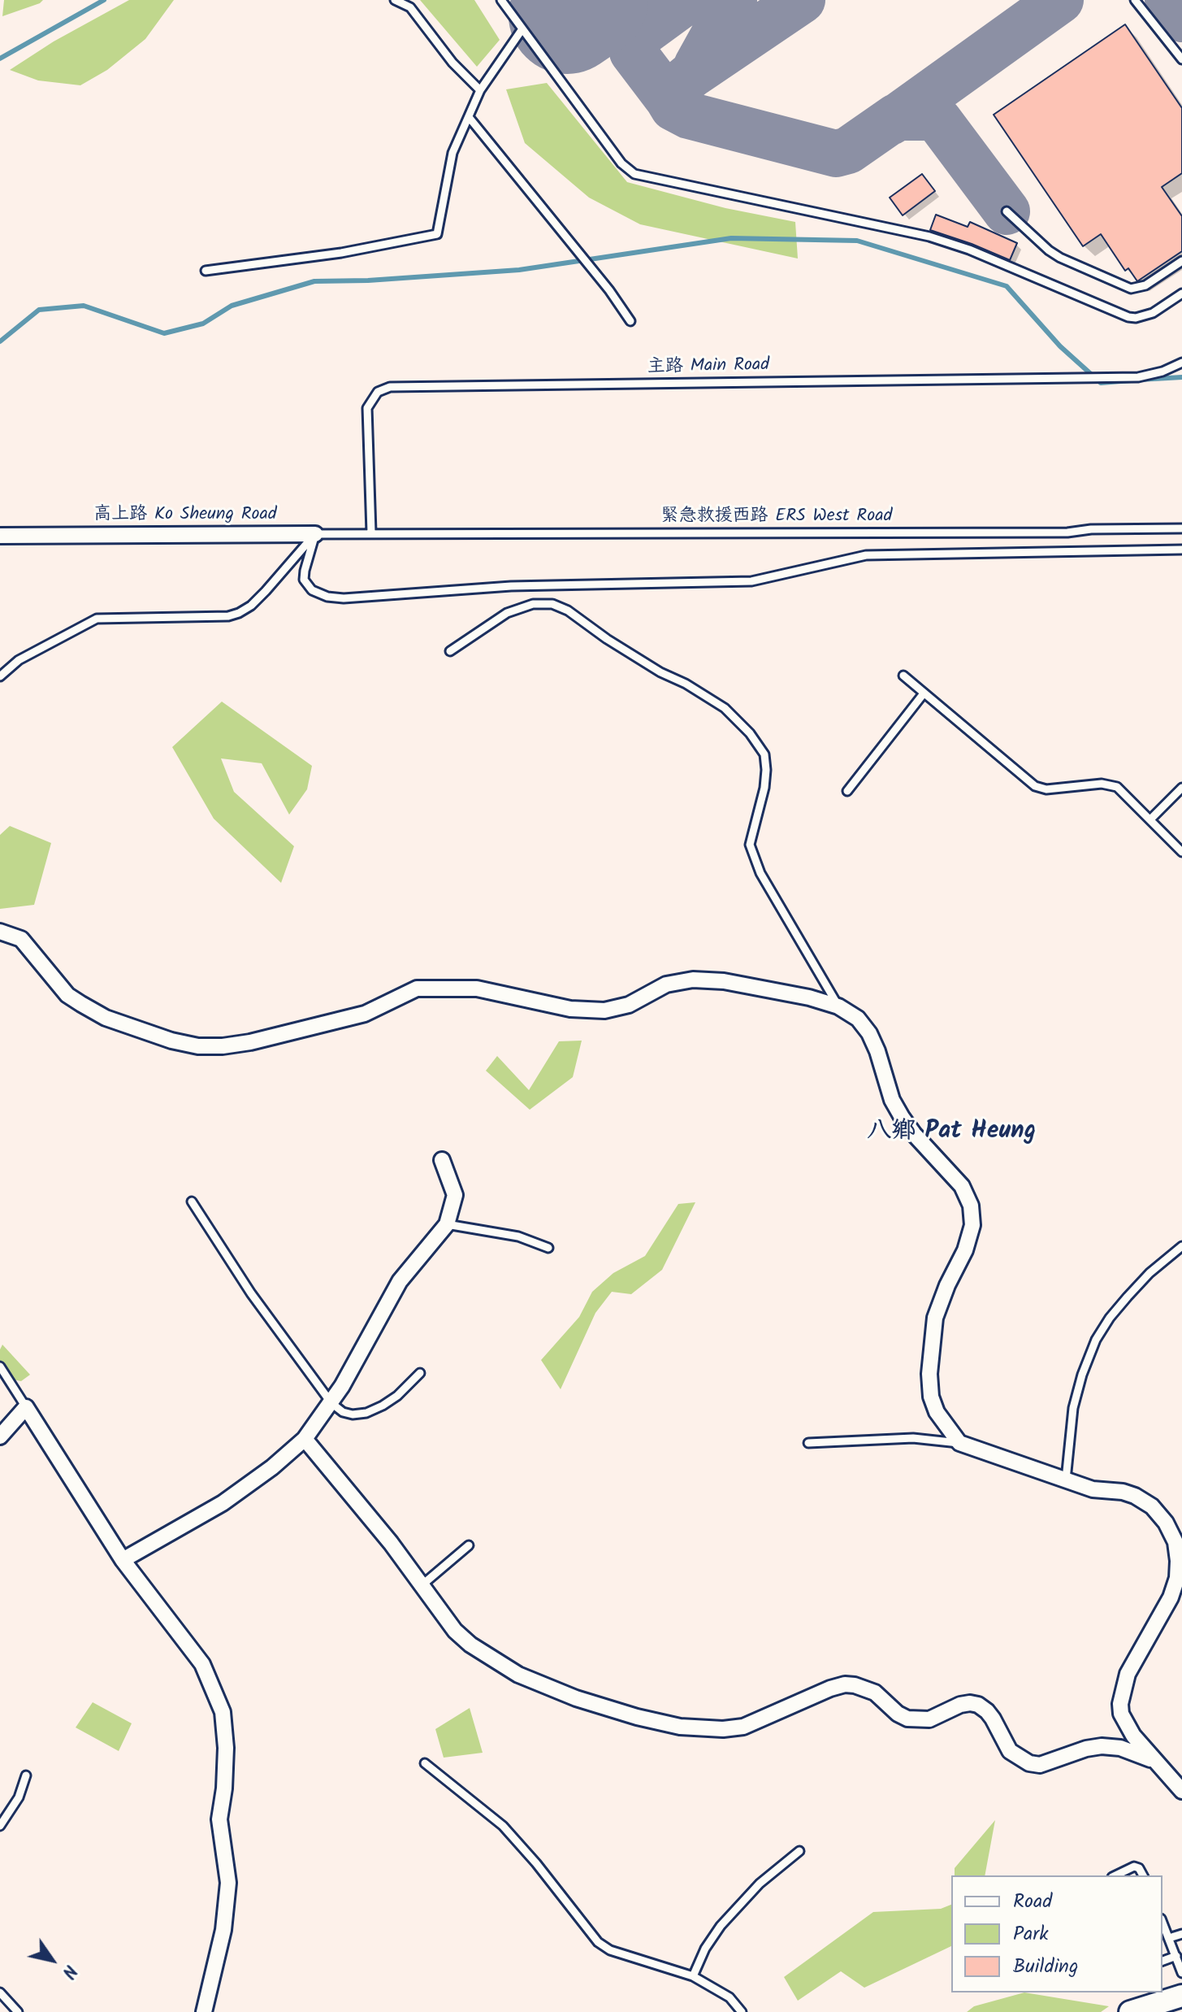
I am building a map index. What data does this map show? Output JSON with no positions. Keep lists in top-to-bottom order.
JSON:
{
  "streets": {
    "street": ["高上路 Ko Sheung Road"],
    "lane": ["主路 Main Road", "緊急救援西路 ERS West Road"]
  },
  "crossings": [
    ["主路 Main Road", "高上路 Ko Sheung Road"],
    ["主路 Main Road", "緊急救援西路 ERS West Road"],
    ["高上路 Ko Sheung Road", "緊急救援西路 ERS West Road"]
  ],
  "districts": ["八鄉 Pat Heung"],
  "legend": ["Road", "Park", "Building"],
  "north": "bottom right"
}
